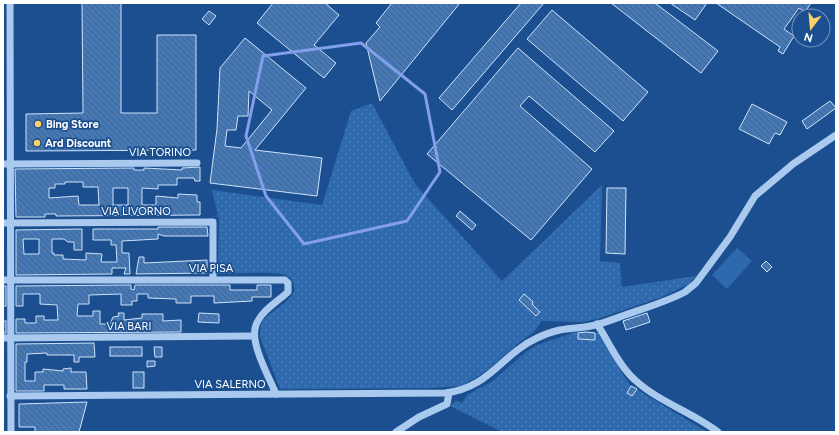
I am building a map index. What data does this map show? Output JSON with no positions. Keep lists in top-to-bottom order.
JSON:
{
  "streets": {
    "street": [
      "VIA TORINO",
      "VIA LIVORNO",
      "VIA PISA",
      "VIA BARI",
      "VIA SALERNO"
    ]
  },
  "crossings": [
    ["VIA LIVORNO", "VIA PISA"],
    ["VIA PISA", "VIA BARI"]
  ],
  "places": ["Bing Store", "Ard Discount"],
  "north": "bottom"
}
